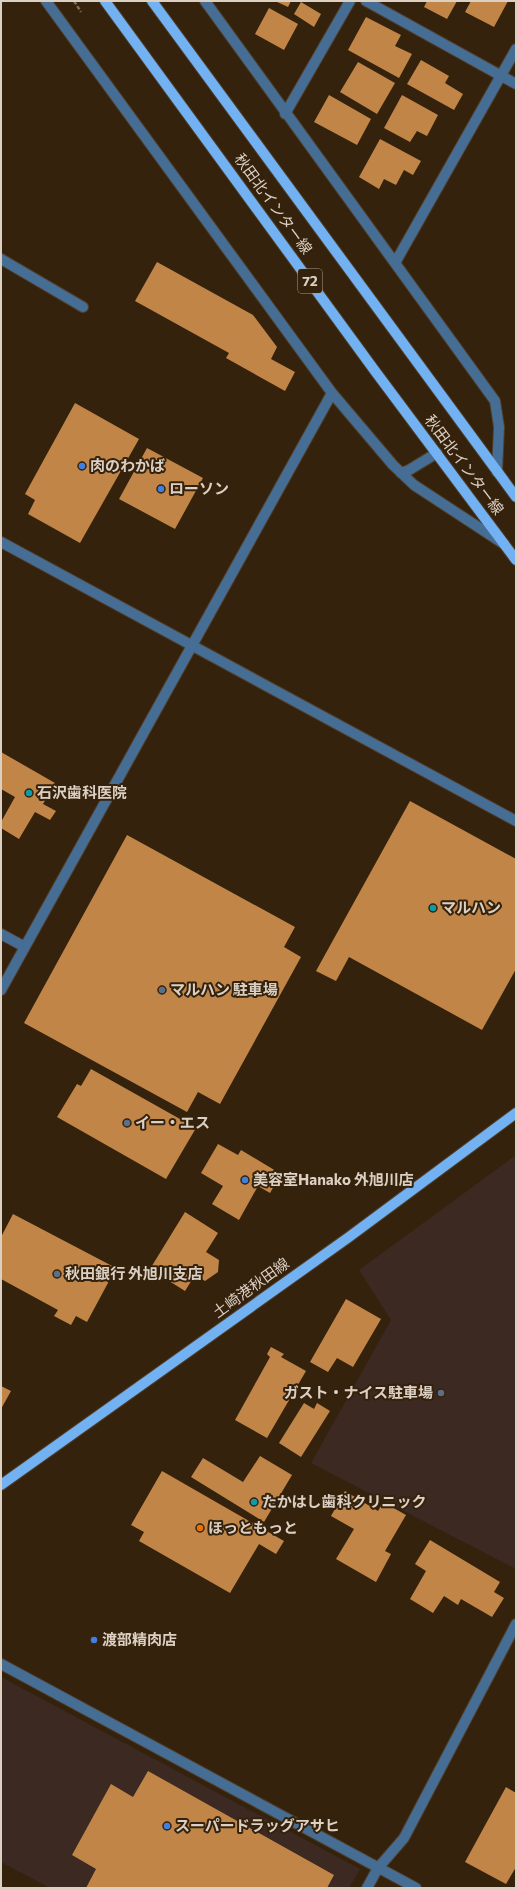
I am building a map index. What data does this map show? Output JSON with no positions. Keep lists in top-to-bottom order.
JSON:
{
  "streets": {
    "main road": ["秋田北インター線", "72", "土崎港秋田線"]
  },
  "places": [
    "肉のわかば",
    "ローソン",
    "石沢歯科医院",
    "マルハン",
    "マルハン 駐車場",
    "イー・エス",
    "美容室Hanako 外旭川店",
    "秋田銀行 外旭川支店",
    "ガスト・ナイス駐車場",
    "たかはし歯科クリニック",
    "ほっともっと",
    "渡部精肉店",
    "スーパードラッグアサヒ"
  ]
}
